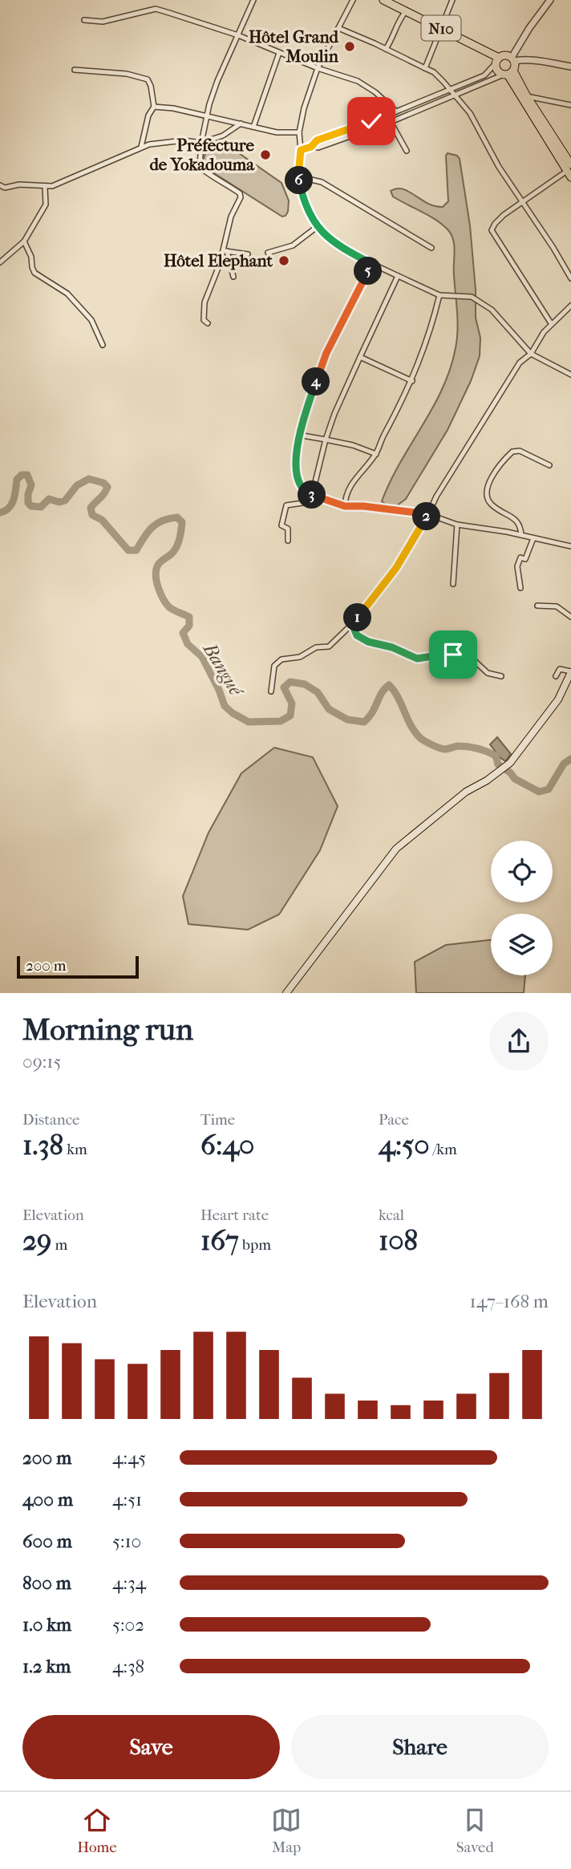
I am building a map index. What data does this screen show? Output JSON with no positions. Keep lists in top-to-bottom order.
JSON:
{
  "streets": {
    "highway": ["N10"]
  },
  "water": ["Bangué"],
  "places": ["Hôtel Grand Moulin", "Préfecture de Yokadouma", "Hôtel Elephant"],
  "scale_bar": "200 m",
  "page": {
    "pins": [
      "6",
      "5",
      "4",
      "3",
      "2",
      "1"
    ],
    "scale": "200 m",
    "heading": ["Morning run", "09:15"],
    "stats": [
      ["Distance", "1.38 km"],
      ["Time", "6:40"],
      ["Pace", "4:50 /km"],
      ["Elevation", "29 m"],
      ["Heart rate", "167 bpm"],
      ["kcal", "108"]
    ],
    "chart": ["Elevation", "147–168 m"],
    "list": [
      {
        "name": "200 m",
        "note": "4:45"
      },
      {
        "name": "400 m",
        "note": "4:51"
      },
      {
        "name": "600 m",
        "note": "5:10"
      },
      {
        "name": "800 m",
        "note": "4:34"
      },
      {
        "name": "1.0 km",
        "note": "5:02"
      },
      {
        "name": "1.2 km",
        "note": "4:38"
      }
    ],
    "buttons": ["Save", "Share"],
    "tabs": ["Home", "Map", "Saved"]
  }
}
